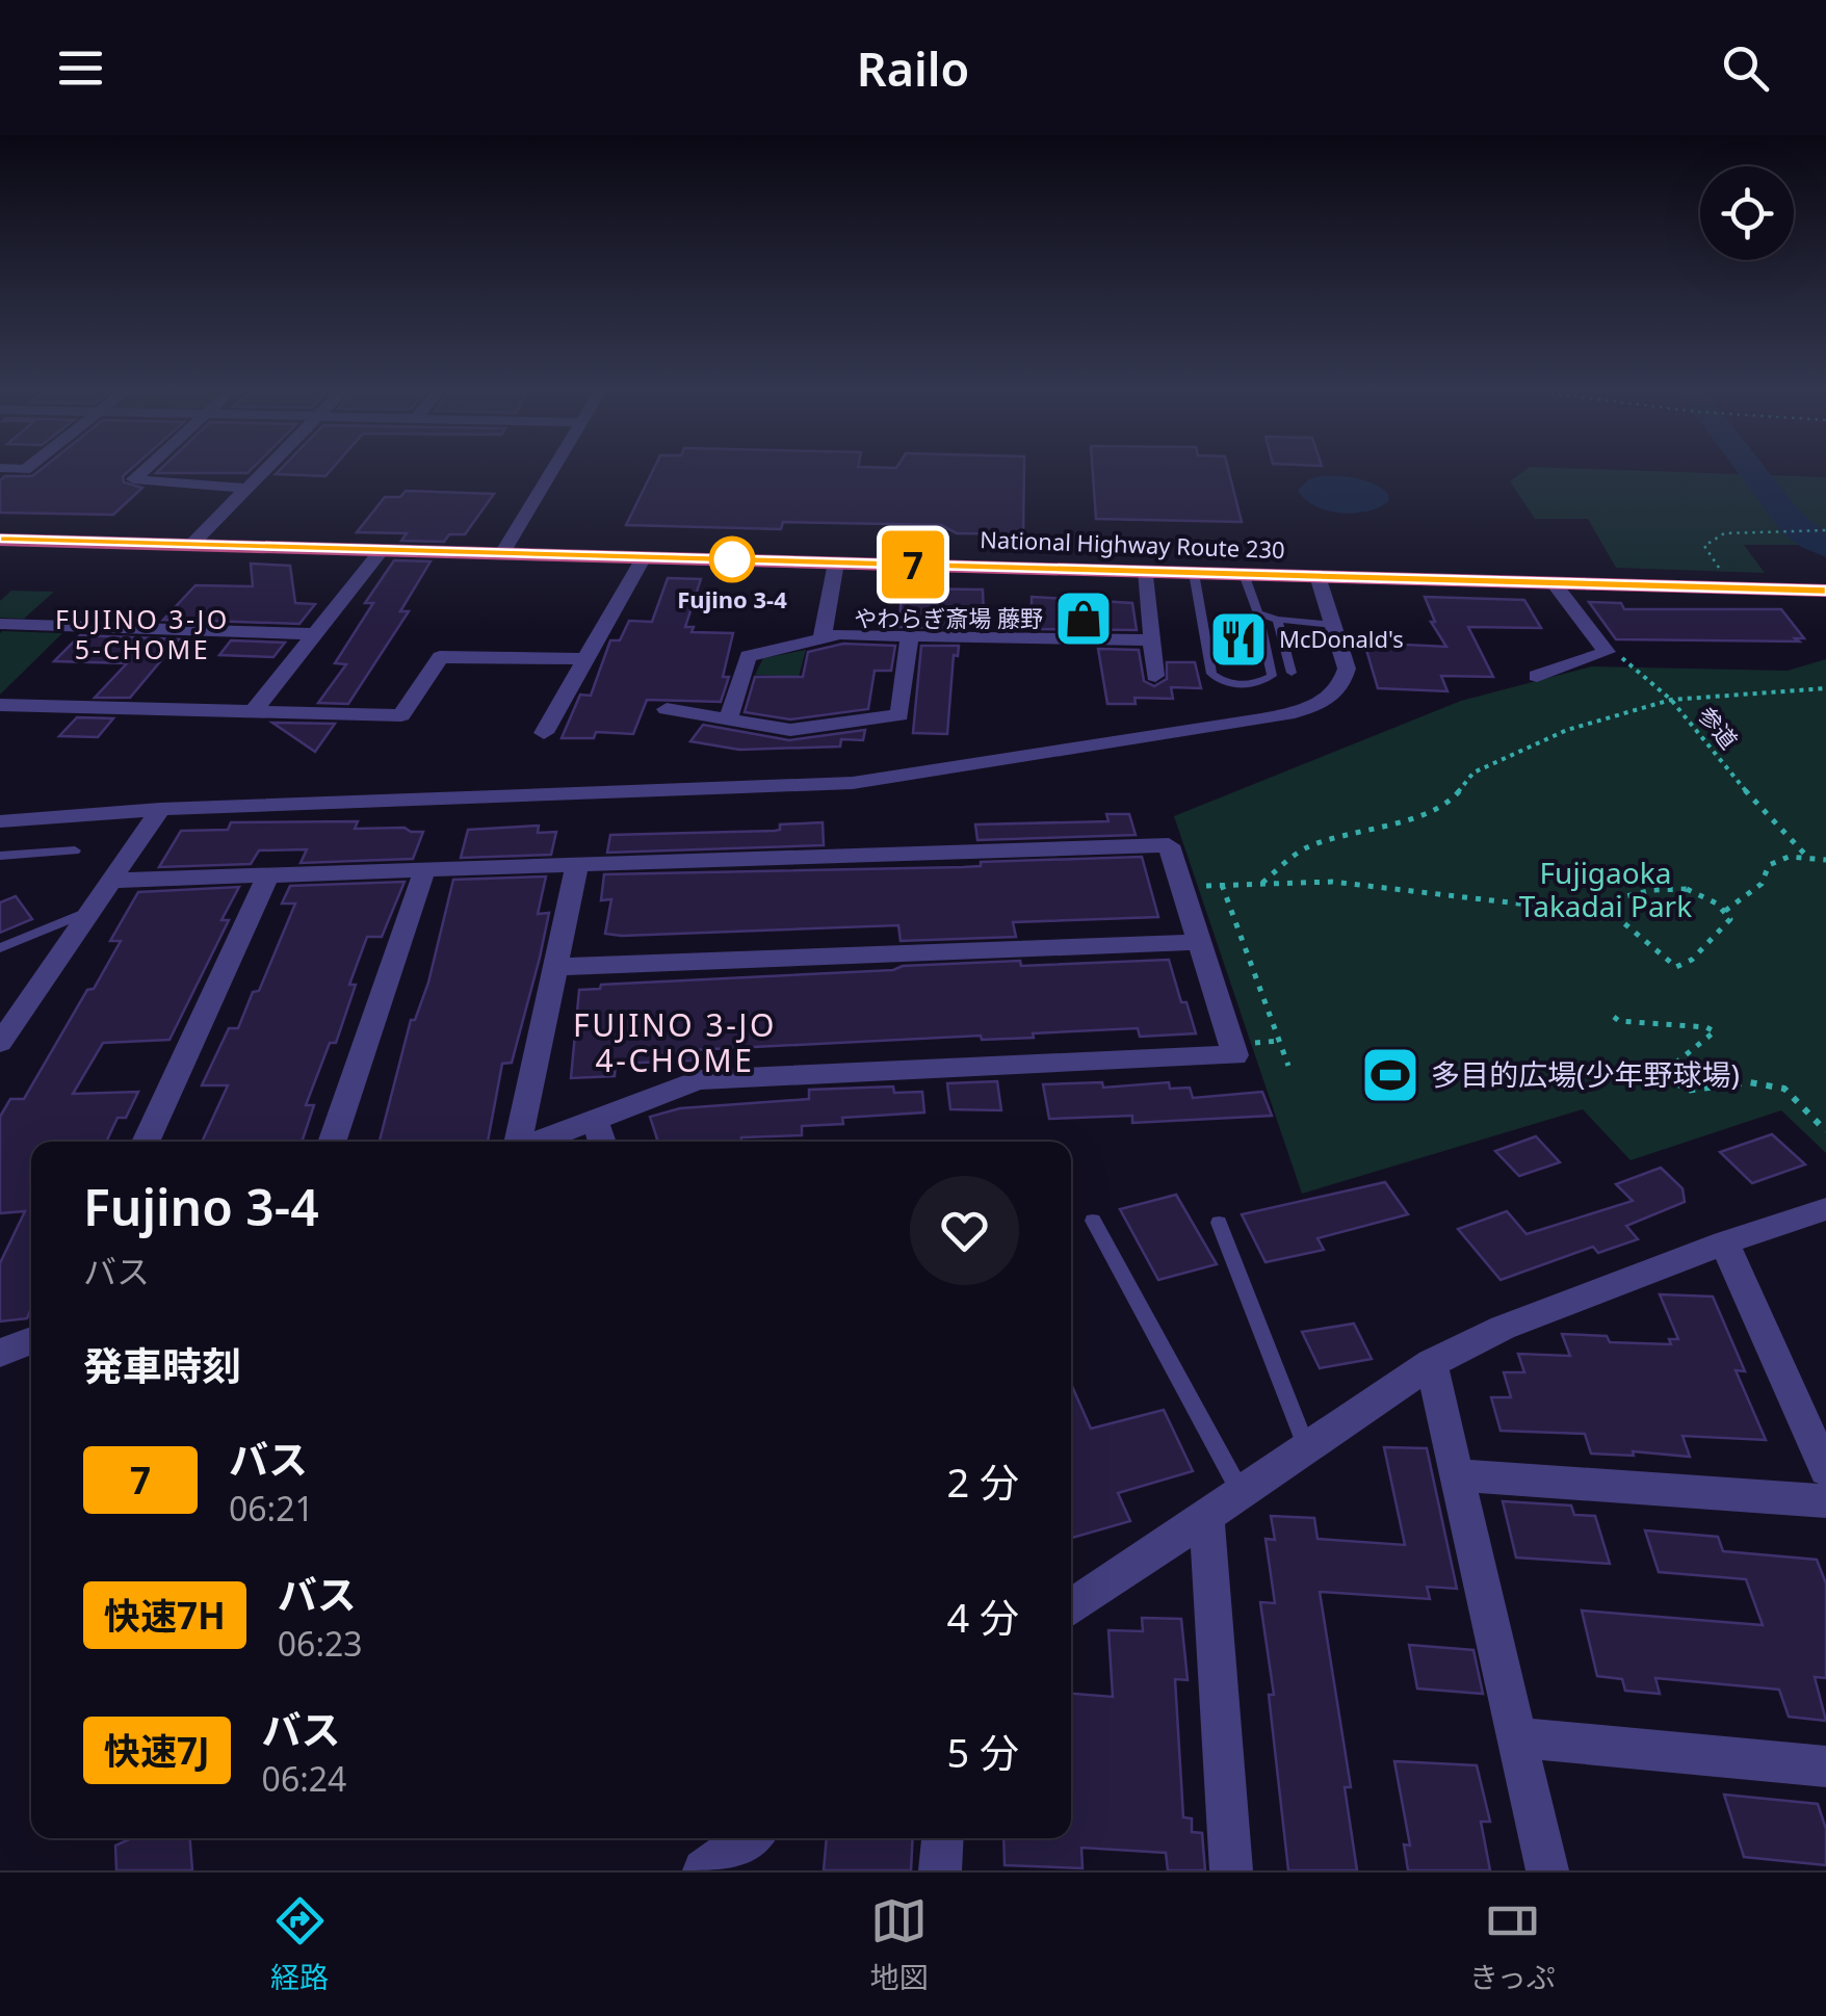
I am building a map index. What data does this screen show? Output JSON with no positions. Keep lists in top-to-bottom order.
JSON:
{
  "streets": {
    "highway": ["National Highway Route 230"],
    "path": ["参道"]
  },
  "districts": ["FUJINO 3-JO 5-CHOME", "FUJINO 3-JO 4-CHOME"],
  "parks": ["Fujigaoka Takadai Park"],
  "places": {
    "other": ["Fujino 3-4"],
    "shop": ["やわらぎ斎場 藤野"],
    "restaurant": ["McDonald's"],
    "sports": ["多目的広場(少年野球場)"]
  },
  "lines": ["bus line 7"],
  "page": {
    "header": "Railo",
    "on_map": "7",
    "heading": [
      ["Fujino 3-4", "バス"],
      "発車時刻"
    ],
    "list": [
      {
        "mark": "7",
        "name": "バス",
        "note": "06:21",
        "value": "2 分"
      },
      {
        "mark": "快速7H",
        "name": "バス",
        "note": "06:23",
        "value": "4 分"
      },
      {
        "mark": "快速7J",
        "name": "バス",
        "note": "06:24",
        "value": "5 分"
      }
    ],
    "tabs": ["経路", "地図", "きっぷ"]
  }
}
